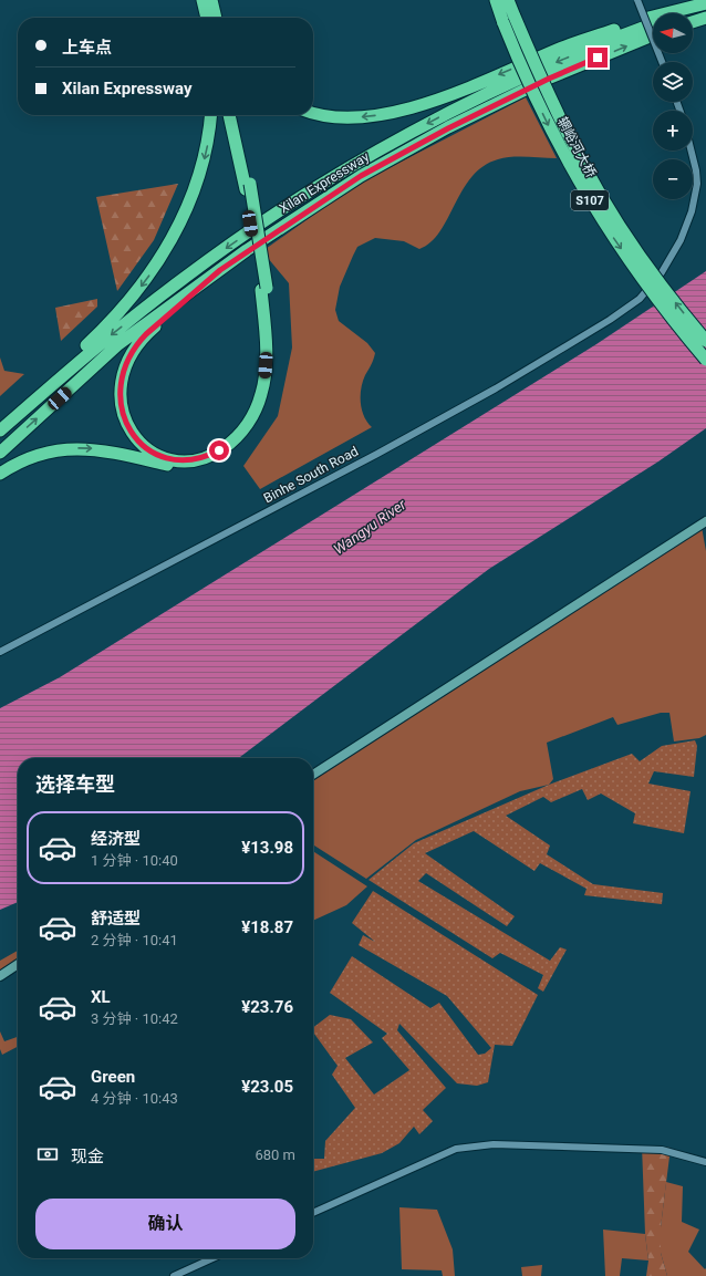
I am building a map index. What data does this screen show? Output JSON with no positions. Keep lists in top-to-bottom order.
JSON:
{
  "streets": {
    "highway": ["辋峪河大桥", "Xilan Expressway", "S107"],
    "street": ["Binhe South Road"]
  },
  "crossings": [
    ["辋峪河大桥", "S107"]
  ],
  "water": ["Wangyu River"],
  "north": "left",
  "page": {
    "map_buttons": ["+", "−"],
    "banner": ["上车点", "Xilan Expressway"],
    "heading": "选择车型",
    "list": [
      {
        "name": "经济型",
        "note": "1 分钟 · 10:40",
        "value": "¥13.98"
      },
      {
        "name": "舒适型",
        "note": "2 分钟 · 10:41",
        "value": "¥18.87"
      },
      {
        "name": "XL",
        "note": "3 分钟 · 10:42",
        "value": "¥23.76"
      },
      {
        "name": "Green",
        "note": "4 分钟 · 10:43",
        "value": "¥23.05"
      }
    ],
    "pay": ["现金", "680 m"],
    "buttons": "确认"
  }
}
